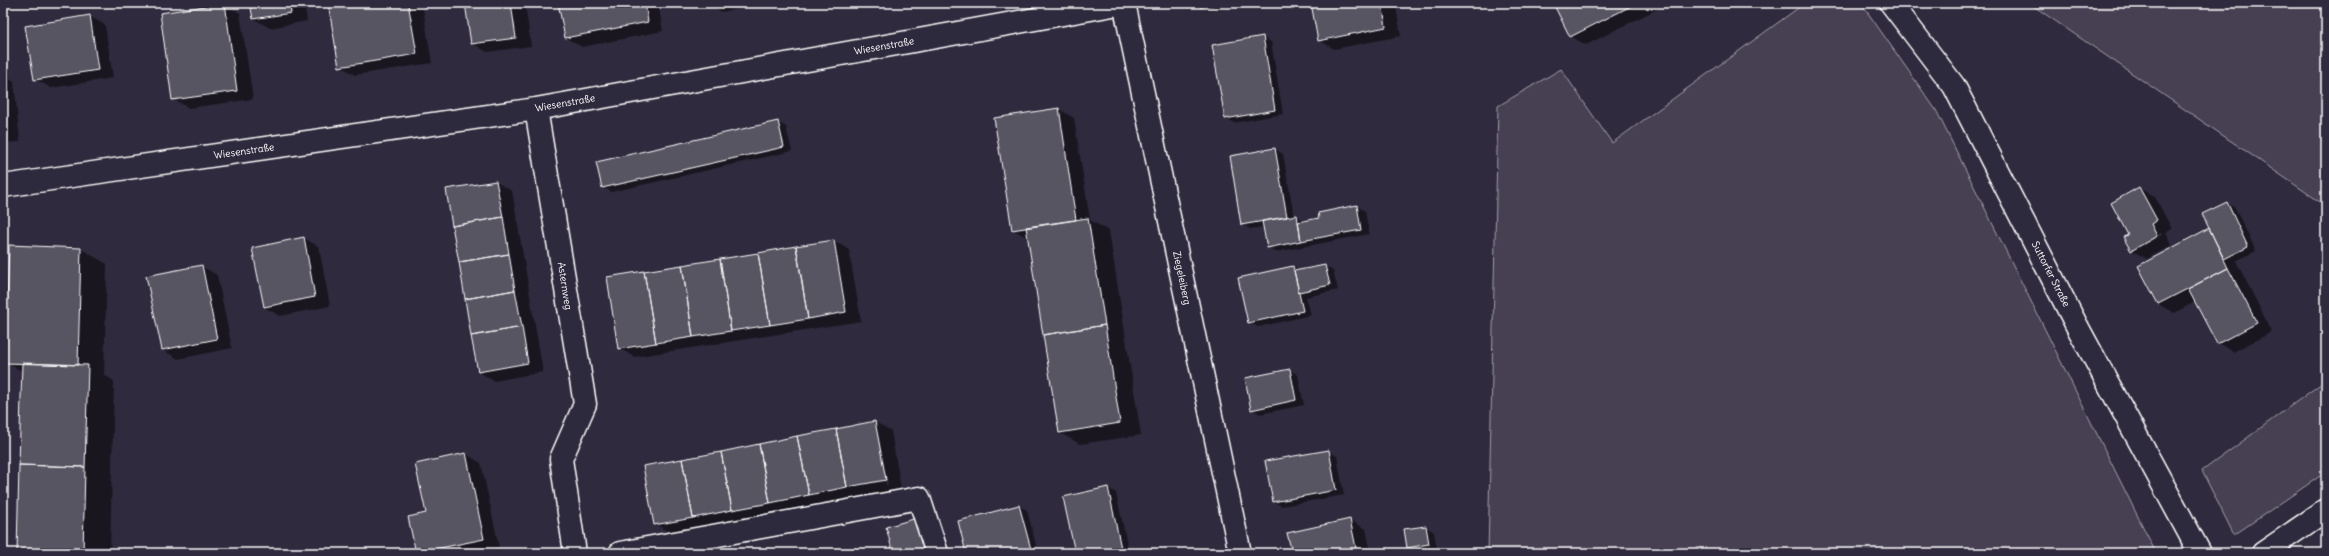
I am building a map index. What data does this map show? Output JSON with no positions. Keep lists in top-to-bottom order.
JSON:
{
  "streets": {
    "main road": [
      "Wiesenstraße",
      "Suttorfer Straße",
      "Ziegeleiberg",
      "Asternweg"
    ]
  },
  "crossings": [
    ["Wiesenstraße", "Ziegeleiberg"],
    ["Wiesenstraße", "Asternweg"]
  ]
}
